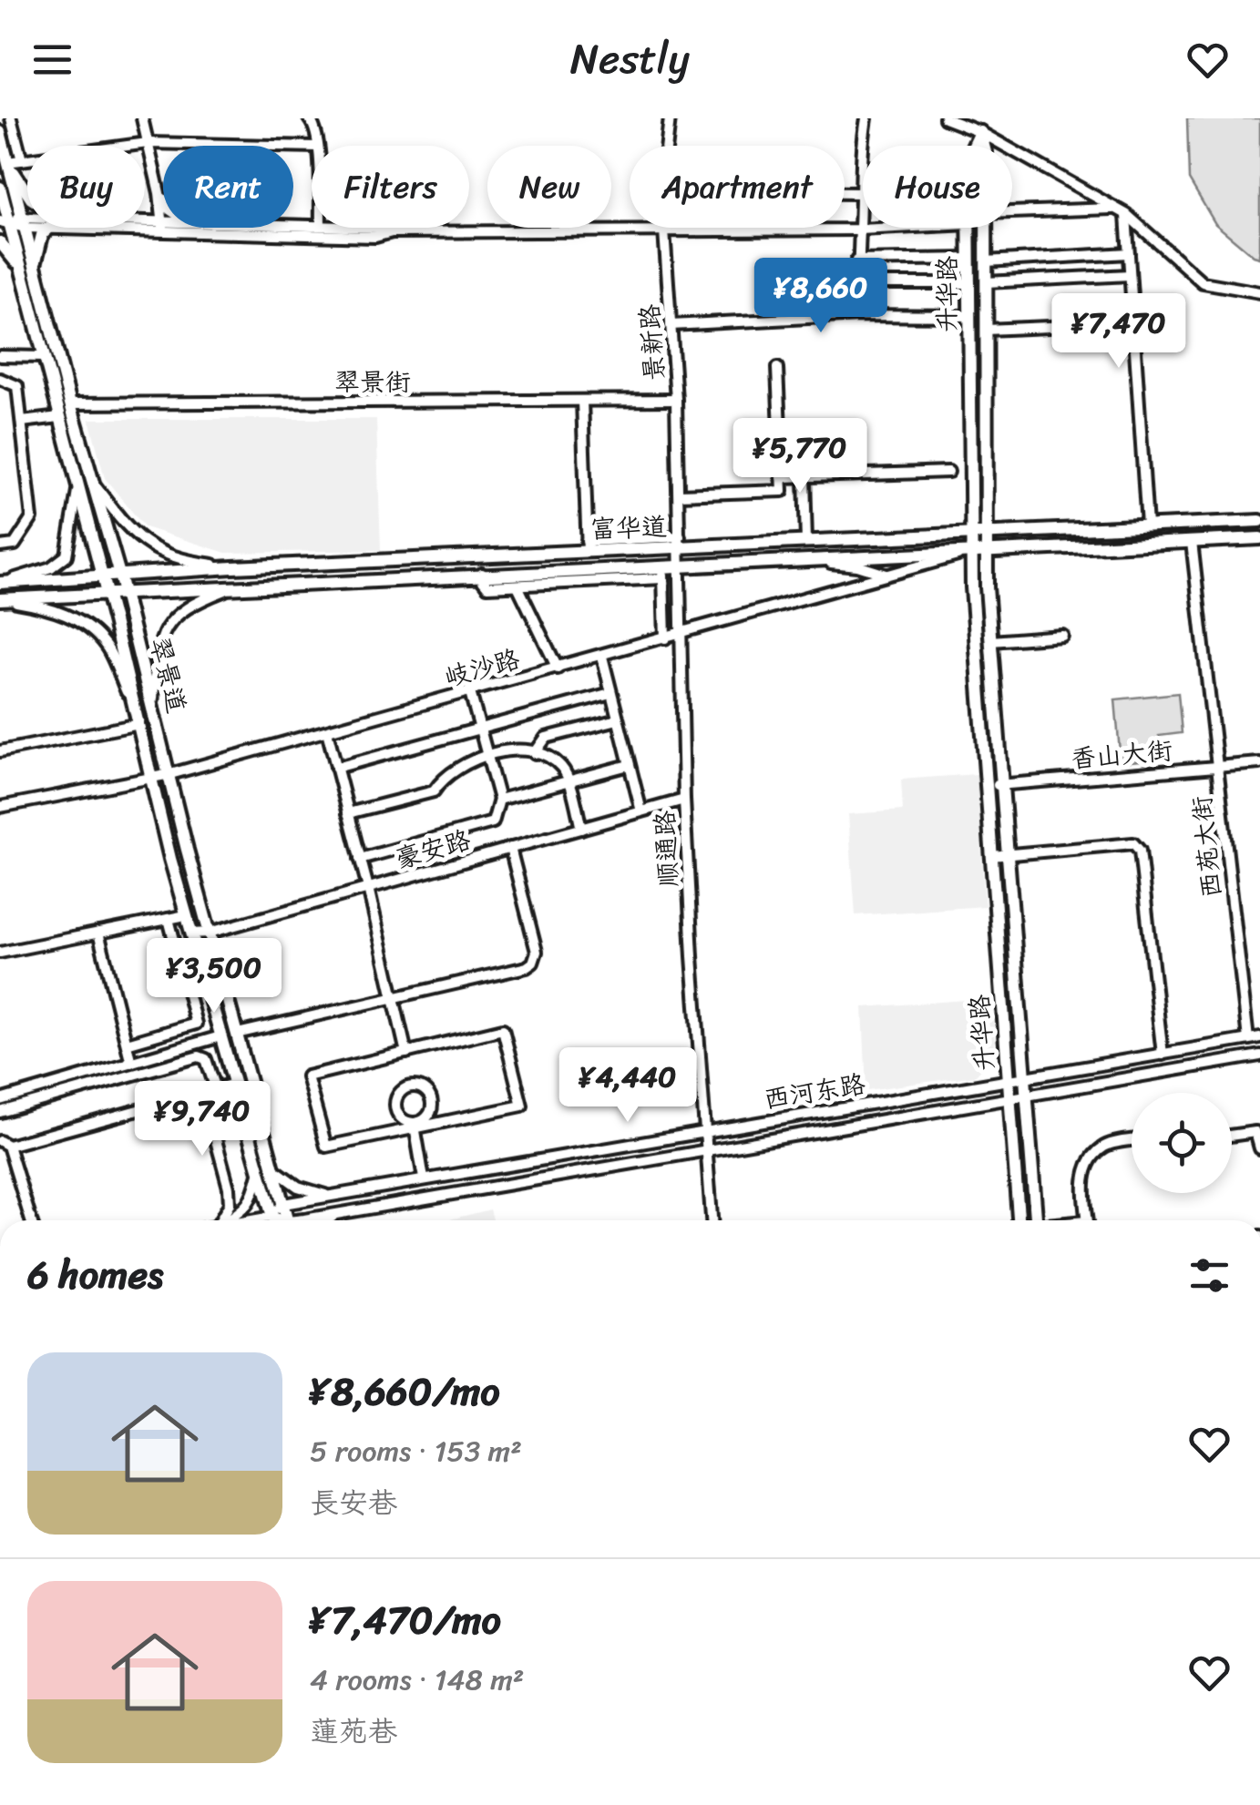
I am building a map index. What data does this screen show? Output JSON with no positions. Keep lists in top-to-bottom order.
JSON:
{
  "streets": {
    "main road": ["升华路", "富华道", "翠景道"],
    "street": [
      "景新路",
      "翠景街",
      "岐沙路",
      "香山大街",
      "西苑大街",
      "豪安路",
      "顺通路",
      "西河东路"
    ]
  },
  "crossings": [
    ["升华路", "富华道"],
    ["升华路", "岐沙路"],
    ["升华路", "香山大街"],
    ["升华路", "西河东路"],
    ["景新路", "翠景街"],
    ["景新路", "富华道"],
    ["景新路", "顺通路"],
    ["翠景街", "翠景道"],
    ["富华道", "岐沙路"],
    ["富华道", "翠景道"],
    ["富华道", "西苑大街"],
    ["富华道", "顺通路"],
    ["岐沙路", "翠景道"],
    ["岐沙路", "顺通路"],
    ["翠景道", "豪安路"],
    ["翠景道", "西河东路"],
    ["香山大街", "西苑大街"],
    ["西苑大街", "西河东路"],
    ["豪安路", "顺通路"],
    ["顺通路", "西河东路"]
  ],
  "page": {
    "header": "Nestly",
    "chip": [
      "Buy",
      "Rent",
      "Filters",
      "New",
      "Apartment",
      "House"
    ],
    "price": [
      "¥8,660",
      "¥7,470",
      "¥5,770",
      "¥3,500",
      "¥4,440",
      "¥9,740"
    ],
    "heading": "6 homes",
    "list": [
      {
        "name": "¥8,660/mo",
        "note": "5 rooms · 153 m² · 長安巷"
      },
      {
        "name": "¥7,470/mo",
        "note": "4 rooms · 148 m² · 蓮苑巷"
      }
    ]
  }
}
